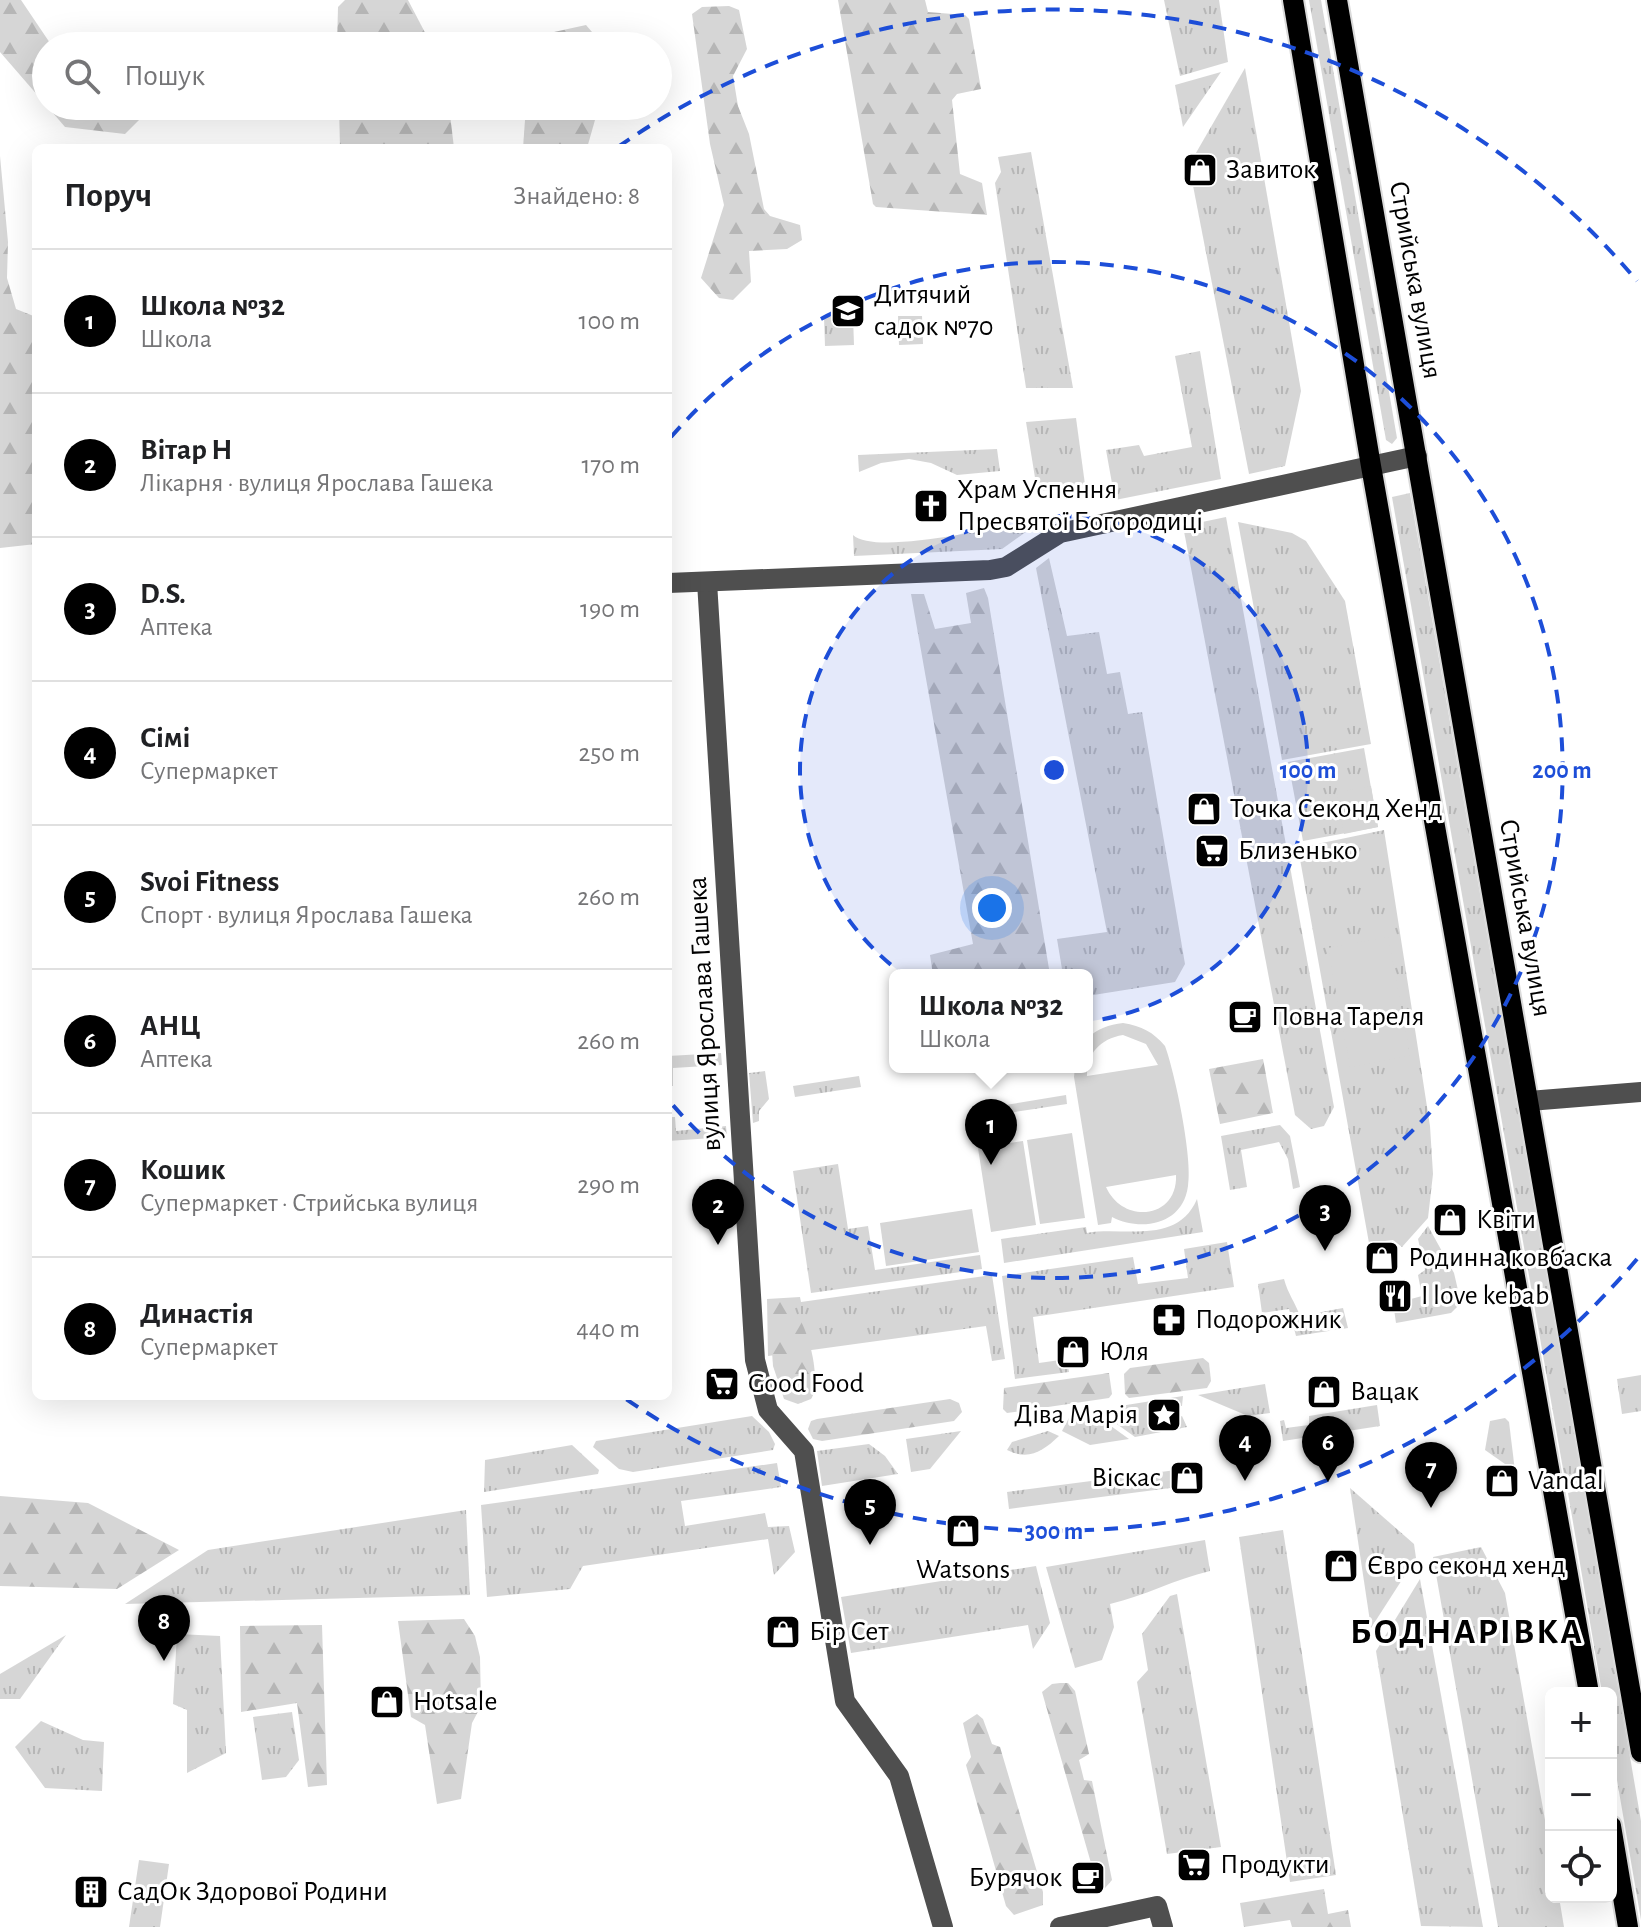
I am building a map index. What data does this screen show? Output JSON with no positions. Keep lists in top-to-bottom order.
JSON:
{
  "streets": {
    "main road": ["Стрийська вулиця"],
    "street": ["вулиця Ярослава Гашека"]
  },
  "districts": ["БОДНАРІВКА"],
  "places": {
    "shop": [
      "Завиток",
      "Точка Секонд Хенд",
      "Квіти",
      "Родинна ковбаска",
      "Юля",
      "Вацак",
      "Віскас",
      "Vandal",
      "Watsons",
      "Євро секонд хенд",
      "Бір Сет",
      "Hotsale"
    ],
    "school or university": ["Дитячий садок №70"],
    "church": ["Храм Успення Пресвятої Богородиці"],
    "supermarket": ["Близенько", "Good Food", "Продукти"],
    "cafe": ["Повна Тареля", "Бурячок"],
    "restaurant": ["I love kebab"],
    "pharmacy": ["Подорожник"],
    "place": ["Діва Марія"],
    "building": ["СадОк Здорової Родини"]
  },
  "page": {
    "search": "Пошук",
    "heading": ["Поруч", "Знайдено: 8"],
    "list": [
      {
        "mark": "1",
        "name": "Школа №32",
        "note": "Школа",
        "value": "100 m"
      },
      {
        "mark": "2",
        "name": "Вітар Н",
        "note": "Лікарня · вулиця Ярослава Гашека",
        "value": "170 m"
      },
      {
        "mark": "3",
        "name": "D.S.",
        "note": "Аптека",
        "value": "190 m"
      },
      {
        "mark": "4",
        "name": "Сімі",
        "note": "Супермаркет",
        "value": "250 m"
      },
      {
        "mark": "5",
        "name": "Svoi Fitness",
        "note": "Спорт · вулиця Ярослава Гашека",
        "value": "260 m"
      },
      {
        "mark": "6",
        "name": "АНЦ",
        "note": "Аптека",
        "value": "260 m"
      },
      {
        "mark": "7",
        "name": "Кошик",
        "note": "Супермаркет · Стрийська вулиця",
        "value": "290 m"
      },
      {
        "mark": "8",
        "name": "Династія",
        "note": "Супермаркет",
        "value": "440 m"
      }
    ],
    "popup": ["Школа №32", "Школа"],
    "pins": [
      "1",
      "2",
      "3",
      "4",
      "6",
      "7",
      "5",
      "8"
    ],
    "map_buttons": ["+", "−"]
  },
  "rings": ["100 m", "200 m", "300 m"]
}
